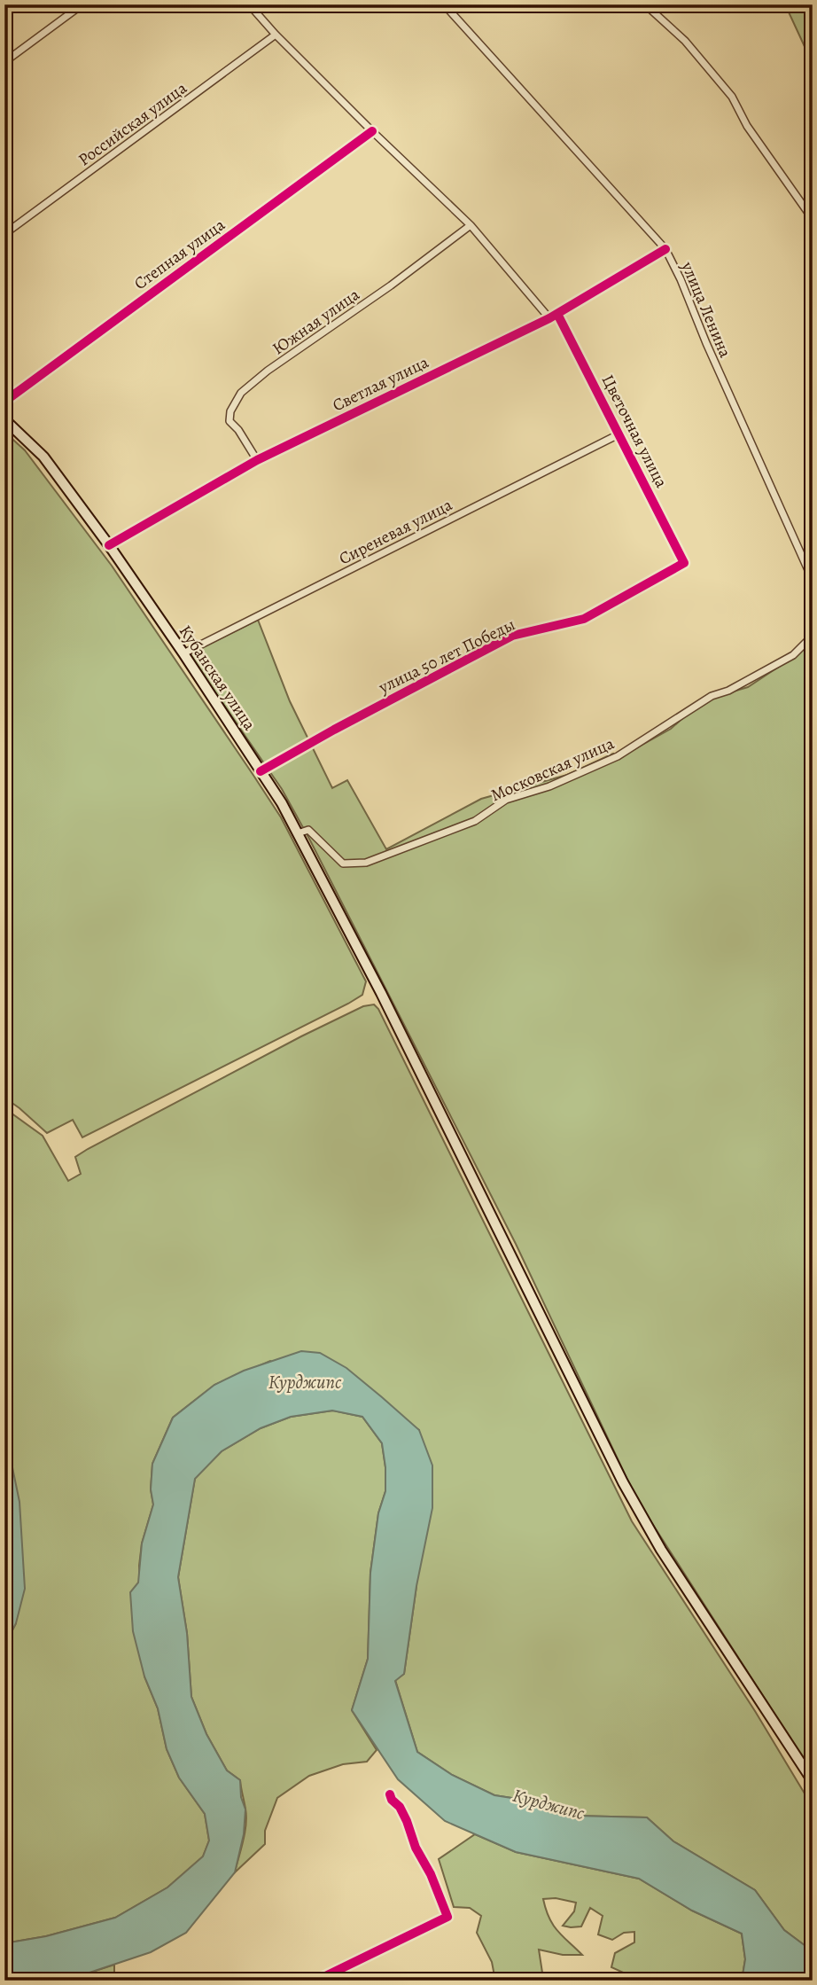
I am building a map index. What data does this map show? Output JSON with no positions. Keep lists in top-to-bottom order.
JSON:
{
  "streets": {
    "main road": ["Кубанская улица"],
    "street": [
      "Российская улица",
      "Степная улица",
      "улица Ленина",
      "Южная улица",
      "Светлая улица",
      "Цветочная улица",
      "Сиреневая улица",
      "улица 50 лет Победы",
      "Московская улица"
    ]
  },
  "crossings": [
    ["улица Ленина", "Светлая улица"],
    ["Южная улица", "Светлая улица"],
    ["Светлая улица", "Цветочная улица"],
    ["Светлая улица", "Кубанская улица"],
    ["Цветочная улица", "Сиреневая улица"],
    ["Цветочная улица", "улица 50 лет Победы"],
    ["Сиреневая улица", "Кубанская улица"],
    ["улица 50 лет Победы", "Кубанская улица"],
    ["Кубанская улица", "Московская улица"]
  ],
  "water": ["Курджипс"]
}
